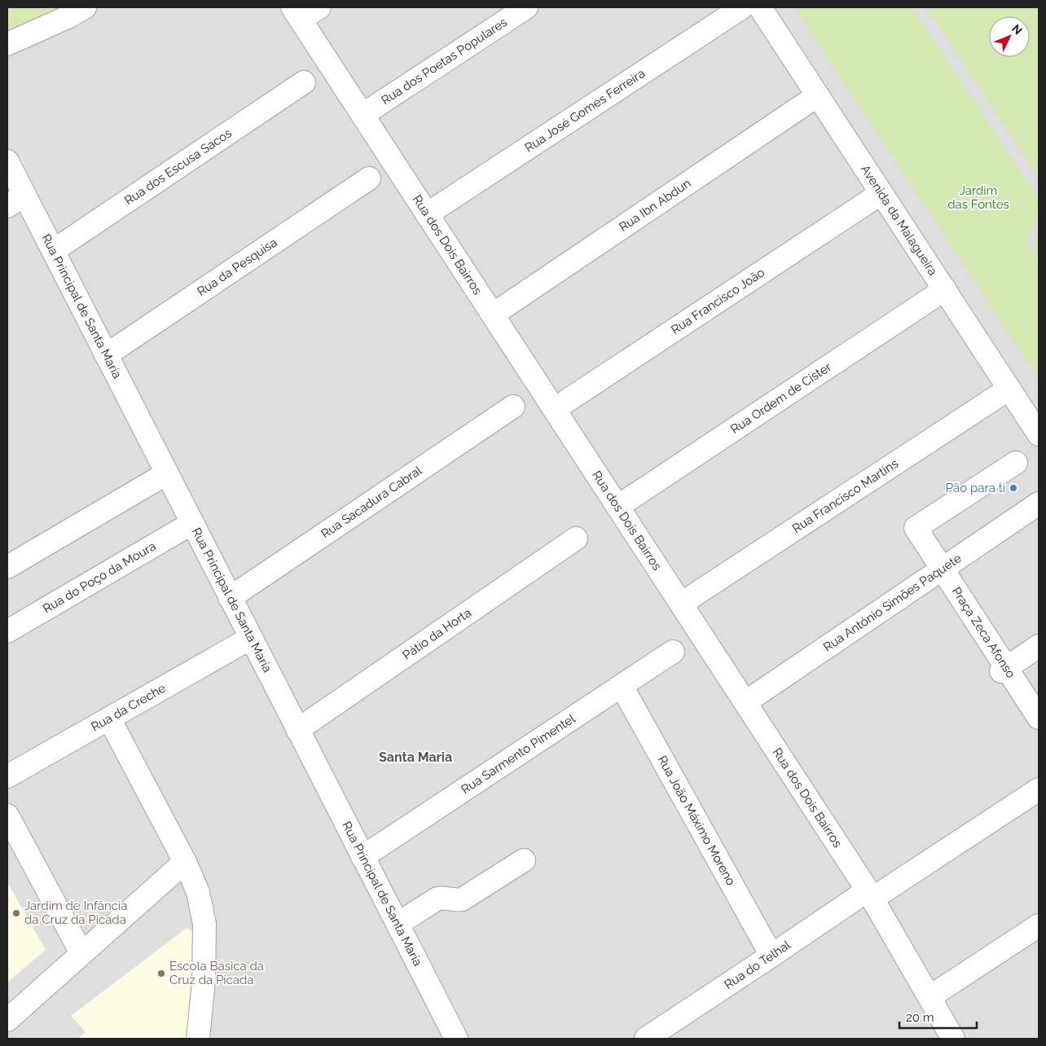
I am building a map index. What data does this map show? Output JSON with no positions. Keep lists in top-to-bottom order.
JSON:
{
  "streets": {
    "street": [
      "Rua dos Poetas Populares",
      "Rua José Gomes Ferreira",
      "Rua dos Escusa Sacos",
      "Rua Ibn Abdun",
      "Avenida da Malagueira",
      "Rua dos Dois Bairros",
      "Rua da Pesquisa",
      "Rua Francisco João",
      "Rua Principal de Santa Maria",
      "Rua Ordem de Cister",
      "Rua Francisco Martins",
      "Rua Sacadura Cabral",
      "Rua do Poço da Moura",
      "Rua António Simões Paquete",
      "Praça Zeca Afonso",
      "Pátio da Horta",
      "Rua da Creche",
      "Rua Sarmento Pimentel",
      "Rua João Máximo Moreno",
      "Rua do Telhal"
    ]
  },
  "crossings": [
    ["Rua dos Poetas Populares", "Rua dos Dois Bairros"],
    ["Rua José Gomes Ferreira", "Rua dos Dois Bairros"],
    ["Rua dos Escusa Sacos", "Rua Principal de Santa Maria"],
    ["Rua Ibn Abdun", "Avenida da Malagueira"],
    ["Rua Ibn Abdun", "Rua dos Dois Bairros"],
    ["Avenida da Malagueira", "Rua Francisco João"],
    ["Avenida da Malagueira", "Rua Ordem de Cister"],
    ["Avenida da Malagueira", "Rua Francisco Martins"],
    ["Rua dos Dois Bairros", "Rua Francisco João"],
    ["Rua dos Dois Bairros", "Rua Ordem de Cister"],
    ["Rua dos Dois Bairros", "Rua Francisco Martins"],
    ["Rua dos Dois Bairros", "Rua António Simões Paquete"],
    ["Rua dos Dois Bairros", "Rua do Telhal"],
    ["Rua da Pesquisa", "Rua Principal de Santa Maria"],
    ["Rua Principal de Santa Maria", "Rua Sacadura Cabral"],
    ["Rua Principal de Santa Maria", "Rua do Poço da Moura"],
    ["Rua Principal de Santa Maria", "Pátio da Horta"],
    ["Rua Principal de Santa Maria", "Rua da Creche"],
    ["Rua Principal de Santa Maria", "Rua Sarmento Pimentel"],
    ["Rua António Simões Paquete", "Praça Zeca Afonso"],
    ["Rua Sarmento Pimentel", "Rua João Máximo Moreno"],
    ["Rua João Máximo Moreno", "Rua do Telhal"]
  ],
  "districts": ["Santa Maria"],
  "parks": ["Jardim das Fontes"],
  "places": ["Pão para ti", "Jardim de Infância da Cruz da Picada", "Escola Básica da Cruz da Picada"],
  "scale_bar": "20 m",
  "north": "top right"
}
